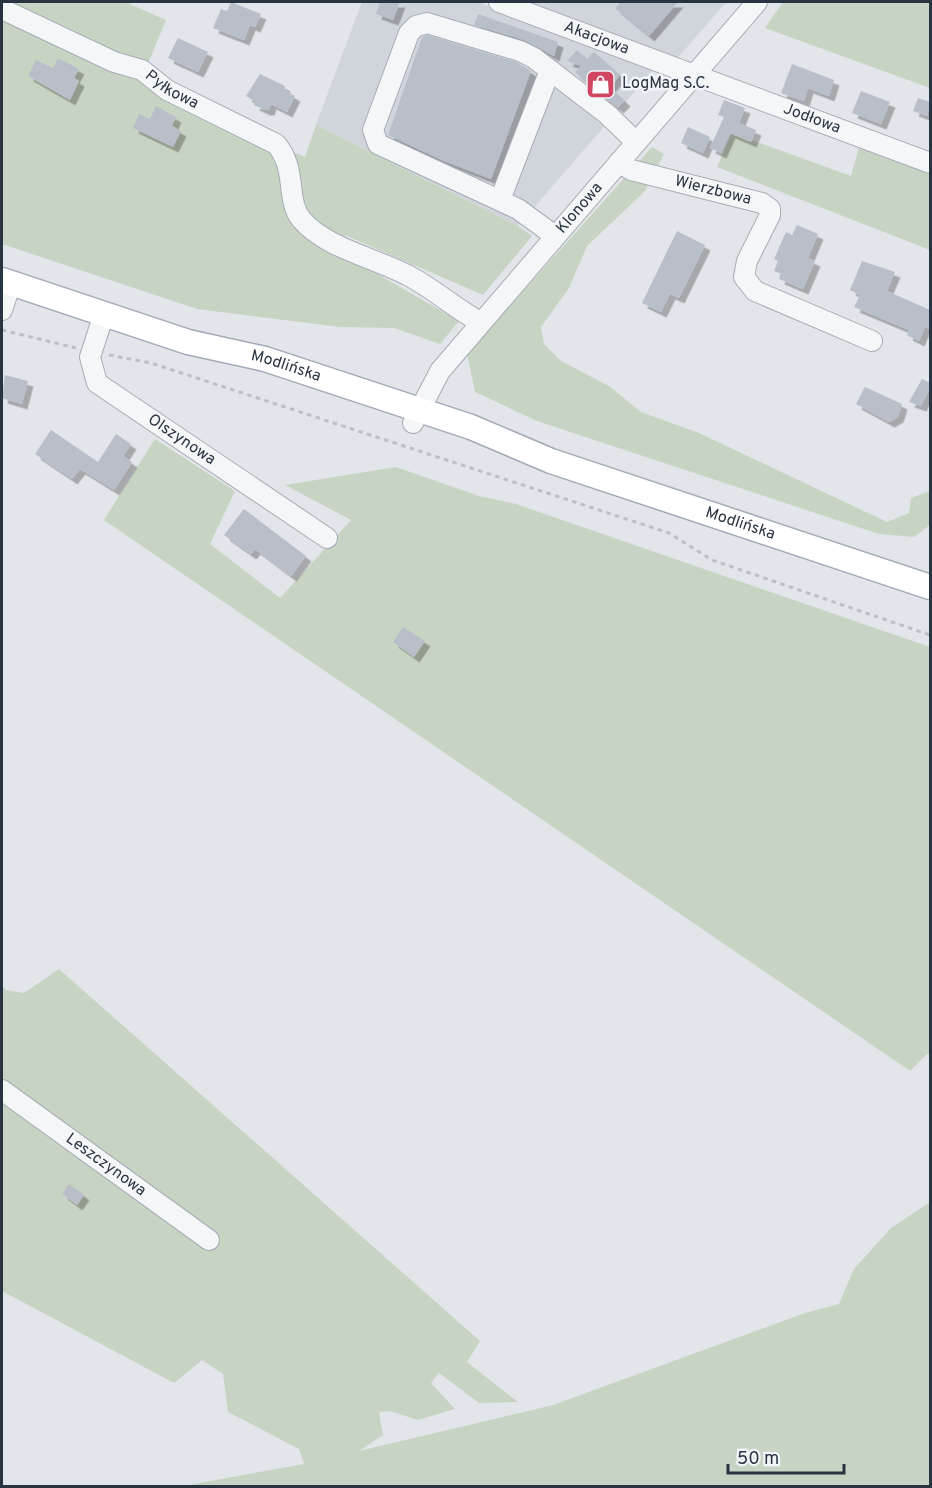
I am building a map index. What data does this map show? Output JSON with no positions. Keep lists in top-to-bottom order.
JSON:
{
  "streets": {
    "main road": ["Modlińska"],
    "street": [
      "Akacjowa",
      "Pyłkowa",
      "Jodłowa",
      "Wierzbowa",
      "Klonowa",
      "Olszynowa",
      "Leszczynowa"
    ]
  },
  "crossings": [
    ["Akacjowa", "Jodłowa"],
    ["Akacjowa", "Klonowa"],
    ["Pyłkowa", "Klonowa"],
    ["Jodłowa", "Klonowa"],
    ["Wierzbowa", "Klonowa"],
    ["Klonowa", "Modlińska"],
    ["Modlińska", "Olszynowa"]
  ],
  "places": {
    "shop": ["LogMag S.C."]
  },
  "scale_bar": "50 m"
}
